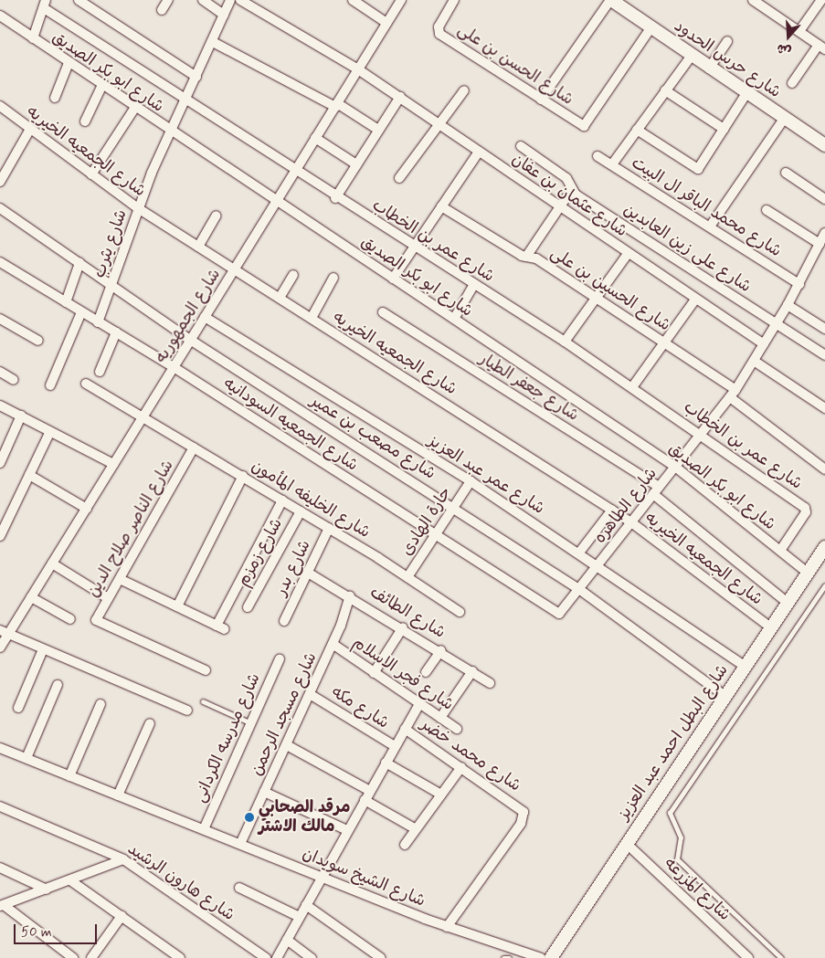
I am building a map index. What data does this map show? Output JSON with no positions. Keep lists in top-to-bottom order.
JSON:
{
  "streets": {
    "main road": ["شارع حرس الحدود", "شارع البطل احمد عبد العزيز"],
    "street": [
      "شارع الحسن بن على",
      "شارع ابو بكر الصديق",
      "شارع الجمعيه الخيريه",
      "شارع عثمان بن عفان",
      "شارع محمد الباقر ال البيت",
      "شارع عمر بن الخطاب",
      "شارع يثرب",
      "شارع على زين العابدين",
      "شارع الحسين بن على",
      "شارع الجمهوريه",
      "شارع جعفر الطيار",
      "شارع الجمعيه السودانيه",
      "شارع مصعب بن عمير",
      "شارع عمر عبد العزيز",
      "شارع الخليفه المأمون",
      "شارع الطاهره",
      "حارة الهادى",
      "شارع الناصر صلاح الدين",
      "شارع زمزم",
      "شارع بدر",
      "شارع الطائف",
      "شارع فجر الاسلام",
      "شارع مكه",
      "شارع مسجد الرحمن",
      "شارع مدرسه الكردانى",
      "شارع محمد خضر",
      "شارع الشيخ سويدان",
      "شارع هارون الرشيد",
      "شارع المزرعه"
    ]
  },
  "crossings": [
    ["شارع حرس الحدود", "شارع الحسن بن على"],
    ["شارع ابو بكر الصديق", "شارع عمر بن الخطاب"],
    ["شارع ابو بكر الصديق", "شارع يثرب"],
    ["شارع ابو بكر الصديق", "شارع الجمهوريه"],
    ["شارع ابو بكر الصديق", "شارع الطاهره"],
    ["شارع ابو بكر الصديق", "شارع البطل احمد عبد العزيز"],
    ["شارع الجمعيه الخيريه", "شارع يثرب"],
    ["شارع الجمعيه الخيريه", "شارع الجمهوريه"],
    ["شارع الجمعيه الخيريه", "شارع الطاهره"],
    ["شارع الجمعيه الخيريه", "شارع البطل احمد عبد العزيز"],
    ["شارع عثمان بن عفان", "شارع الجمهوريه"],
    ["شارع عثمان بن عفان", "شارع الطاهره"],
    ["شارع محمد الباقر ال البيت", "شارع الطاهره"],
    ["شارع عمر بن الخطاب", "شارع يثرب"],
    ["شارع عمر بن الخطاب", "شارع الجمهوريه"],
    ["شارع عمر بن الخطاب", "شارع الطاهره"],
    ["شارع يثرب", "شارع الجمعيه السودانيه"],
    ["شارع يثرب", "شارع مصعب بن عمير"],
    ["شارع على زين العابدين", "شارع الطاهره"],
    ["شارع الحسين بن على", "شارع الطاهره"],
    ["شارع الجمهوريه", "شارع الجمعيه السودانيه"],
    ["شارع الجمهوريه", "شارع مصعب بن عمير"],
    ["شارع الجمهوريه", "شارع عمر عبد العزيز"],
    ["شارع الجمهوريه", "شارع الخليفه المأمون"],
    ["شارع جعفر الطيار", "شارع الطاهره"],
    ["شارع جعفر الطيار", "شارع البطل احمد عبد العزيز"],
    ["شارع الجمعيه السودانيه", "شارع الطاهره"],
    ["شارع الجمعيه السودانيه", "حارة الهادى"],
    ["شارع مصعب بن عمير", "شارع الطاهره"],
    ["شارع مصعب بن عمير", "حارة الهادى"],
    ["شارع مصعب بن عمير", "شارع البطل احمد عبد العزيز"],
    ["شارع عمر عبد العزيز", "شارع الطاهره"],
    ["شارع عمر عبد العزيز", "حارة الهادى"],
    ["شارع عمر عبد العزيز", "شارع البطل احمد عبد العزيز"],
    ["شارع الخليفه المأمون", "حارة الهادى"],
    ["شارع الخليفه المأمون", "شارع الناصر صلاح الدين"],
    ["شارع الخليفه المأمون", "شارع زمزم"],
    ["شارع الخليفه المأمون", "شارع بدر"],
    ["شارع بدر", "شارع الطائف"],
    ["شارع الطائف", "شارع مسجد الرحمن"],
    ["شارع فجر الاسلام", "شارع مسجد الرحمن"],
    ["شارع مكه", "شارع مسجد الرحمن"],
    ["شارع مسجد الرحمن", "شارع الشيخ سويدان"],
    ["شارع مدرسه الكردانى", "شارع الشيخ سويدان"],
    ["شارع البطل احمد عبد العزيز", "شارع المزرعه"],
    ["شارع محمد خضر", "شارع الشيخ سويدان"]
  ],
  "places": ["مرقد الصحابي مالك الاشتر"],
  "scale_bar": "50 m",
  "north": "bottom"
}
